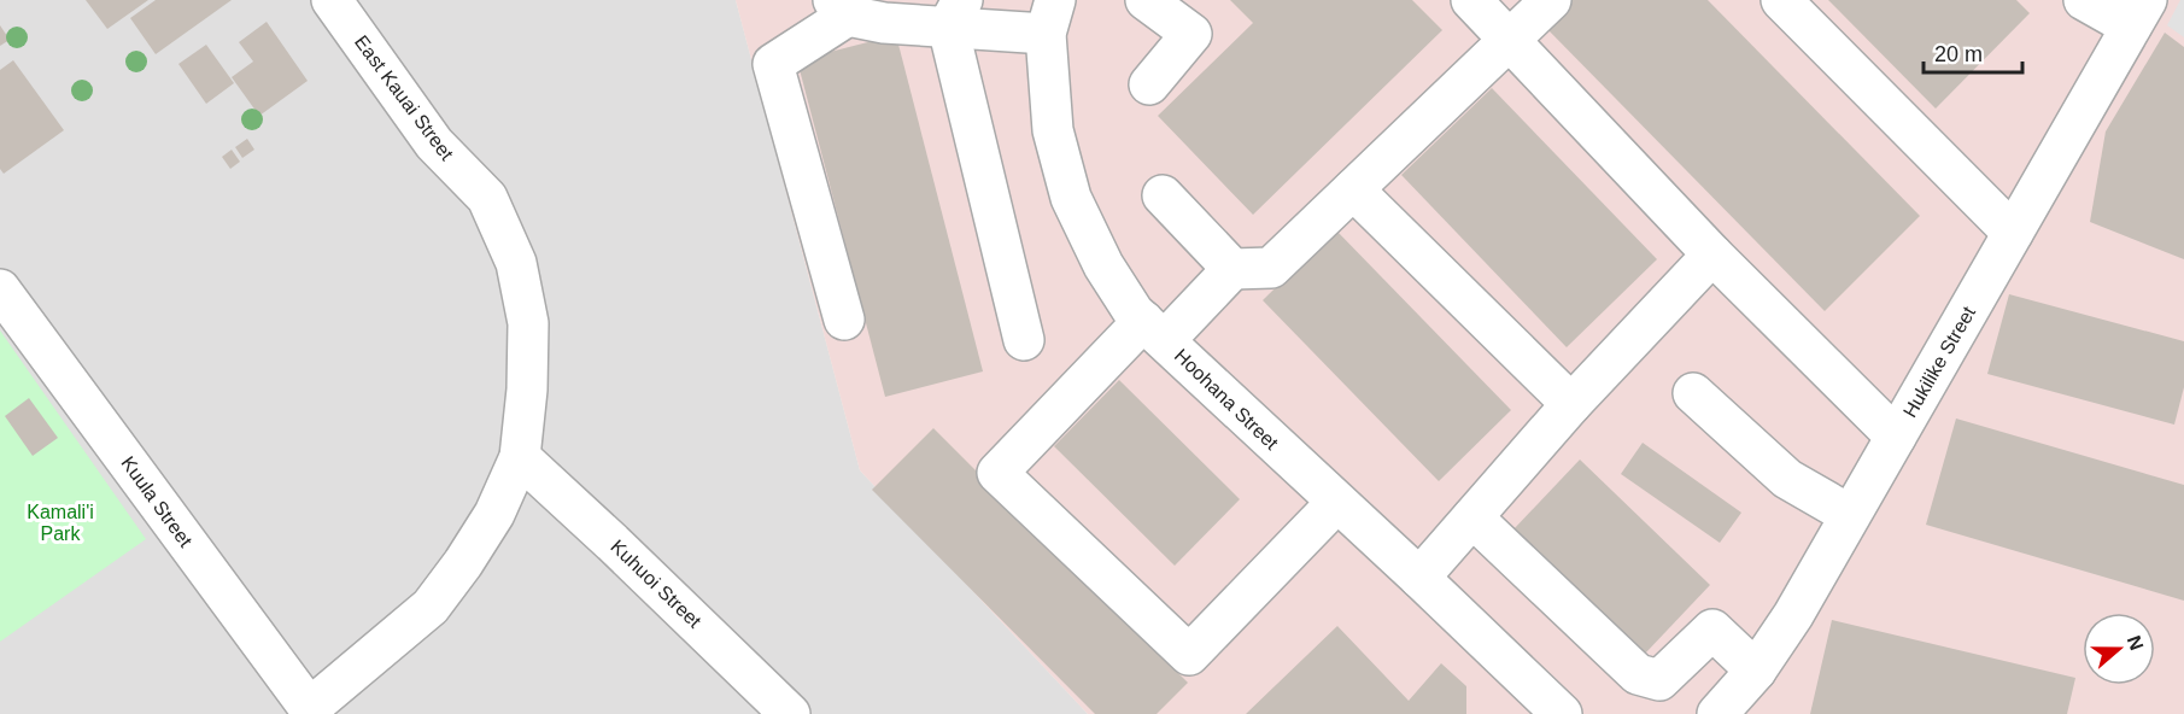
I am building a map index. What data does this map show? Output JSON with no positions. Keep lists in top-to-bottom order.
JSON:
{
  "streets": {
    "street": [
      "East Kauai Street",
      "Hukilike Street",
      "Hoohana Street",
      "Kuula Street",
      "Kuhuoi Street"
    ]
  },
  "crossings": [
    ["East Kauai Street", "Kuula Street"],
    ["East Kauai Street", "Kuhuoi Street"]
  ],
  "parks": ["Kamali'i Park"],
  "scale_bar": "20 m",
  "north": "right"
}
